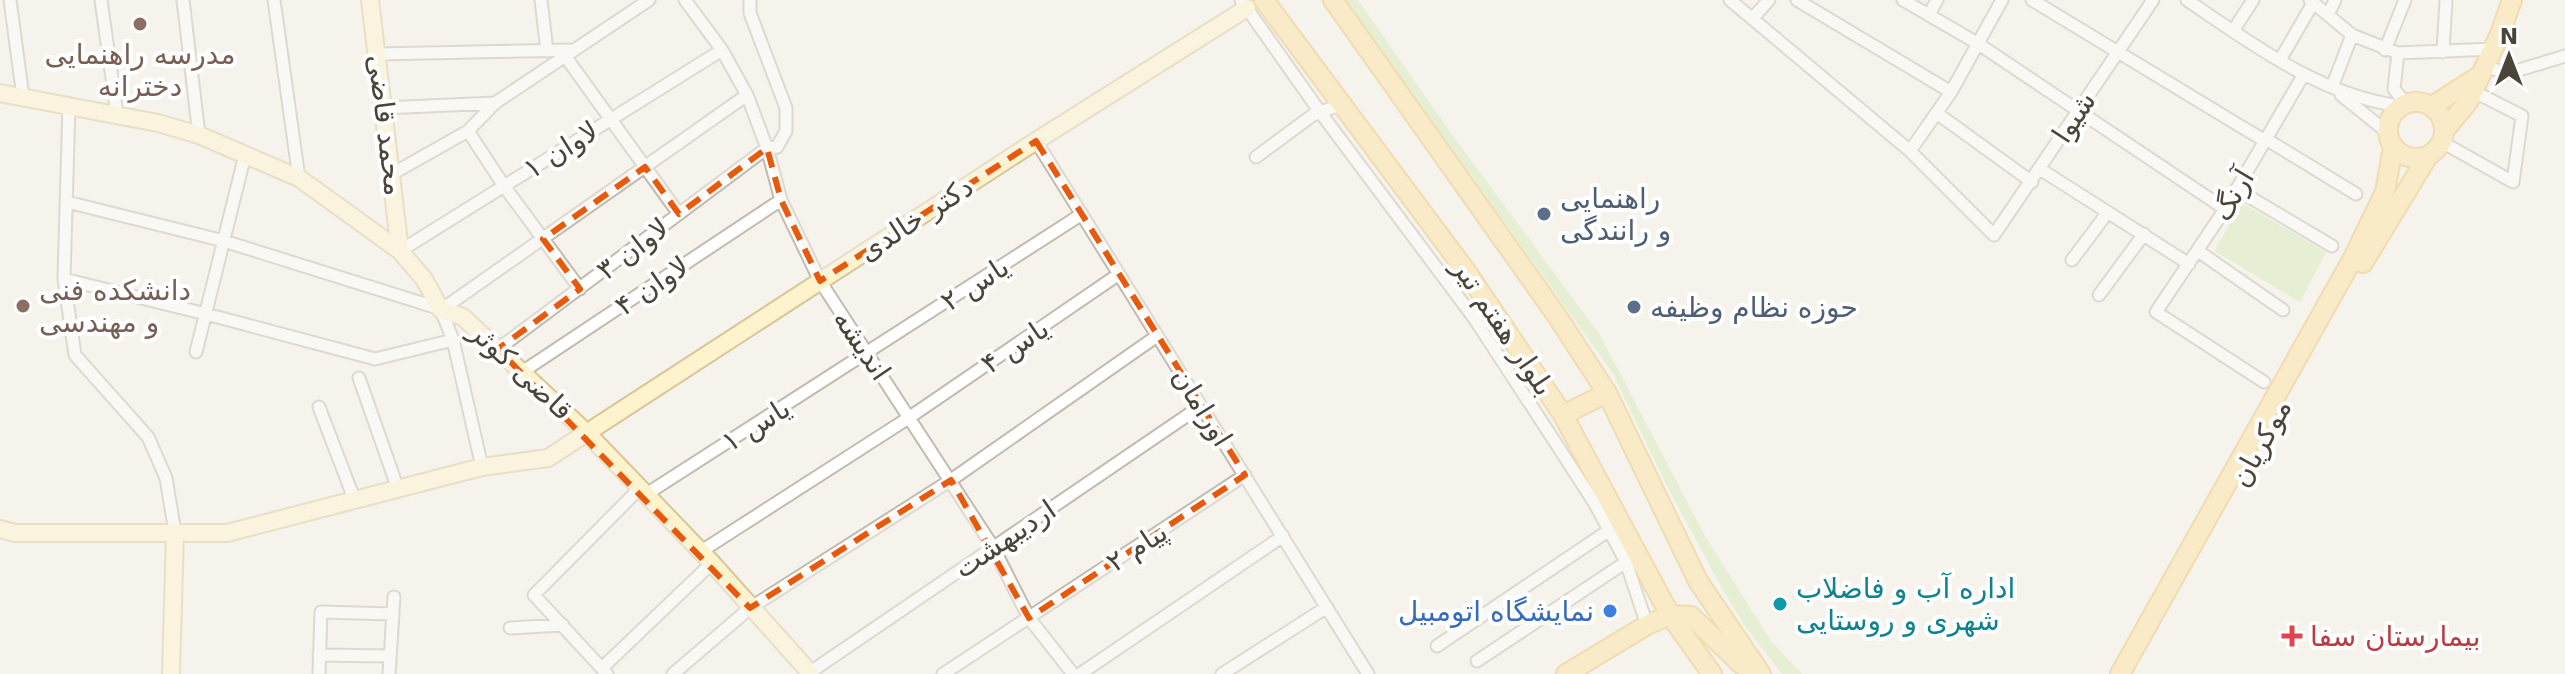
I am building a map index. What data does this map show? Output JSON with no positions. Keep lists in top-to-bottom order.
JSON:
{
  "streets": {
    "main road": ["بلوار هفتم تیر", "موکریان"],
    "street": [
      "شیوا",
      "محمد قاضی",
      "لاوان ۱",
      "آرنگ",
      "دکتر خالدی",
      "لاوان ۳",
      "یاس ۲",
      "لاوان ۴",
      "اندیشه",
      "یاس ۴",
      "قاضی کوثر",
      "اورامان",
      "یاس ۱",
      "اردیبهشت",
      "پیام ۲"
    ]
  },
  "crossings": [
    ["محمد قاضی", "لاوان ۱"],
    ["محمد قاضی", "قاضی کوثر"],
    ["لاوان ۱", "اندیشه"],
    ["لاوان ۱", "قاضی کوثر"],
    ["دکتر خالدی", "بلوار هفتم تیر"],
    ["دکتر خالدی", "اندیشه"],
    ["دکتر خالدی", "قاضی کوثر"],
    ["دکتر خالدی", "اورامان"],
    ["لاوان ۳", "اندیشه"],
    ["لاوان ۳", "قاضی کوثر"],
    ["یاس ۲", "اندیشه"],
    ["یاس ۲", "اورامان"],
    ["یاس ۲", "یاس ۱"],
    ["لاوان ۴", "اندیشه"],
    ["لاوان ۴", "قاضی کوثر"],
    ["اندیشه", "یاس ۴"],
    ["اندیشه", "یاس ۱"],
    ["اندیشه", "اردیبهشت"],
    ["اندیشه", "پیام ۲"],
    ["یاس ۴", "قاضی کوثر"],
    ["یاس ۴", "اورامان"],
    ["قاضی کوثر", "یاس ۱"],
    ["قاضی کوثر", "اردیبهشت"],
    ["اورامان", "اردیبهشت"],
    ["اورامان", "پیام ۲"]
  ],
  "places": {
    "other": [
      "مدرسه راهنمایی دخترانه",
      "راهنمایی و رانندگی",
      "دانشکده فنی و مهندسی",
      "حوزه نظام وظیفه",
      "اداره آب و فاضلاب شهری و روستایی",
      "نمایشگاه اتومبیل"
    ],
    "health": ["بیمارستان سفا"]
  },
  "north": "top"
}
